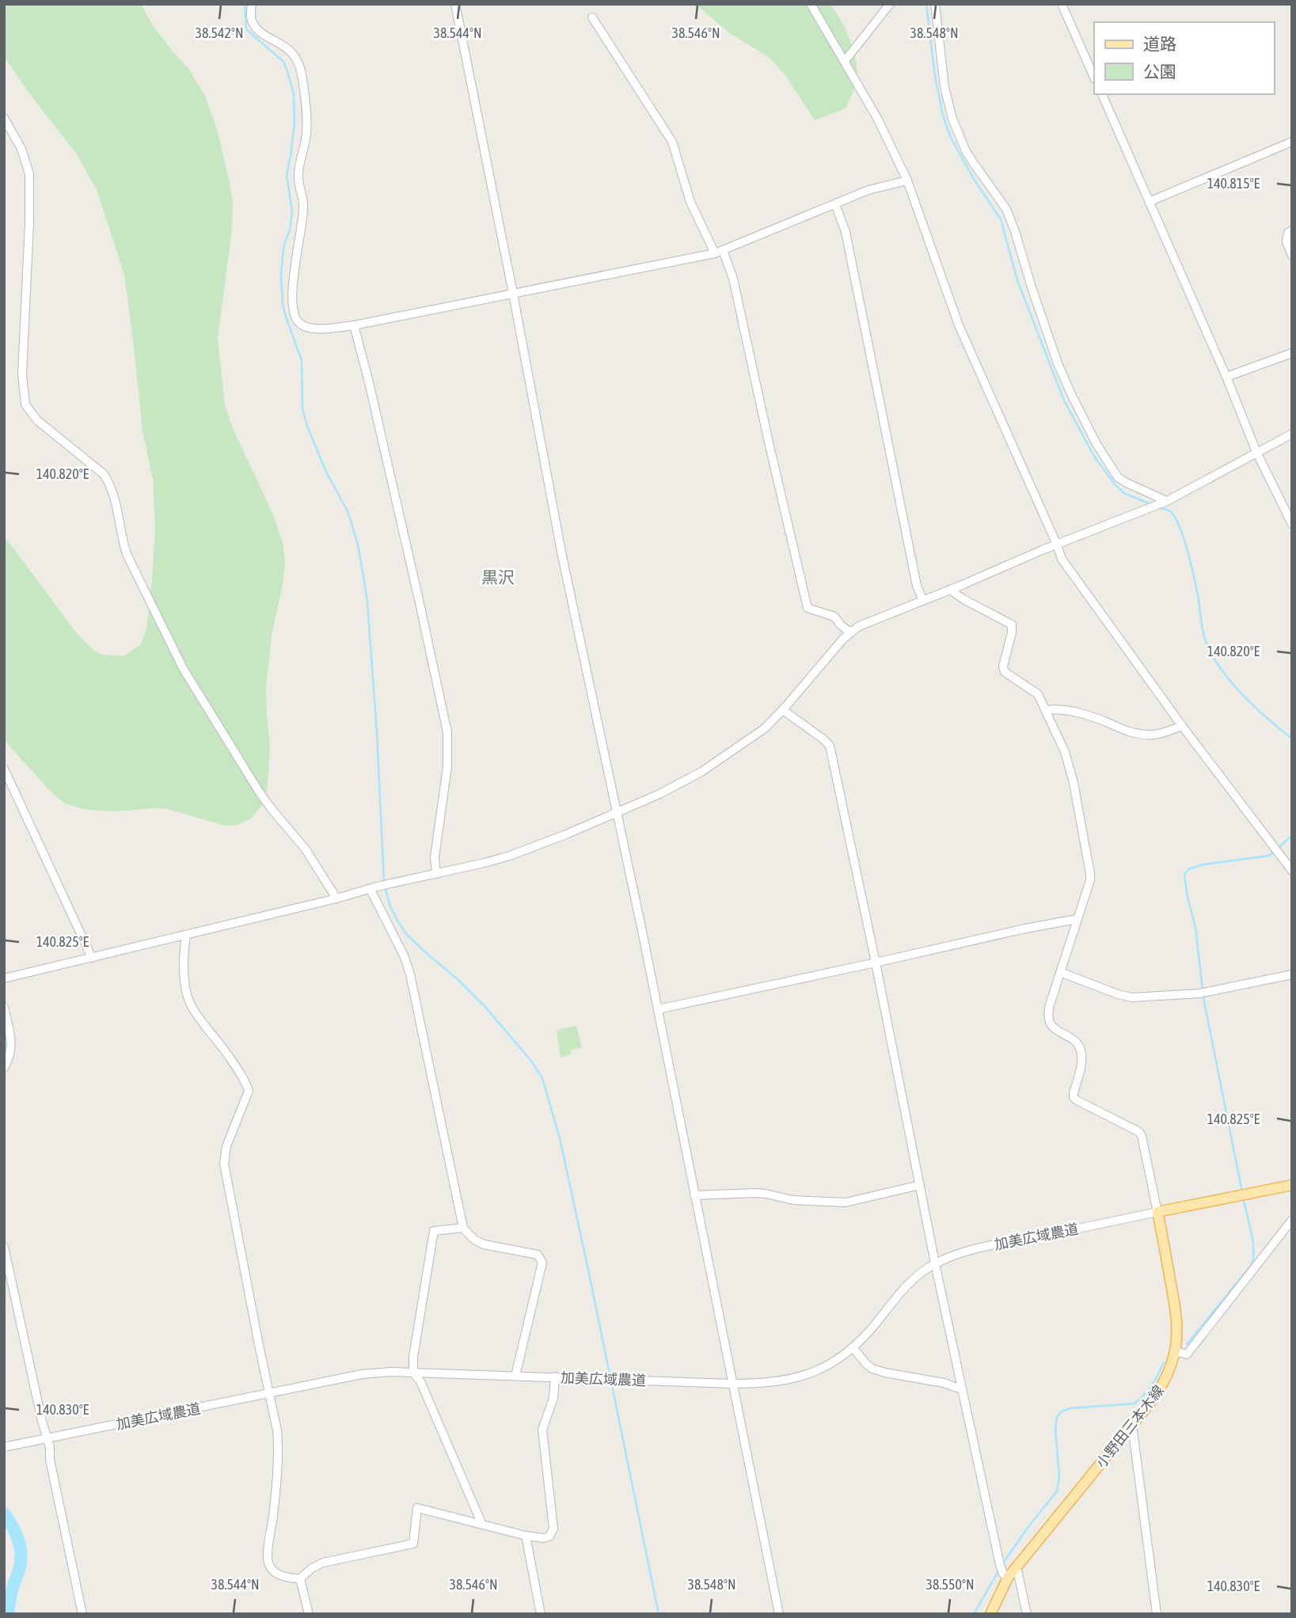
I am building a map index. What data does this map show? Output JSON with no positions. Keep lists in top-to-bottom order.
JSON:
{
  "streets": {
    "main road": ["小野田三本木線"],
    "street": ["加美広域農道"]
  },
  "crossings": [
    ["加美広域農道", "小野田三本木線"]
  ],
  "districts": ["黒沢"],
  "legend": ["道路", "公園"],
  "coordinates": [
    "38.542°N",
    "38.544°N",
    "38.546°N",
    "38.548°N",
    "140.815°E",
    "140.820°E",
    "140.825°E",
    "140.830°E",
    "38.550°N"
  ]
}
